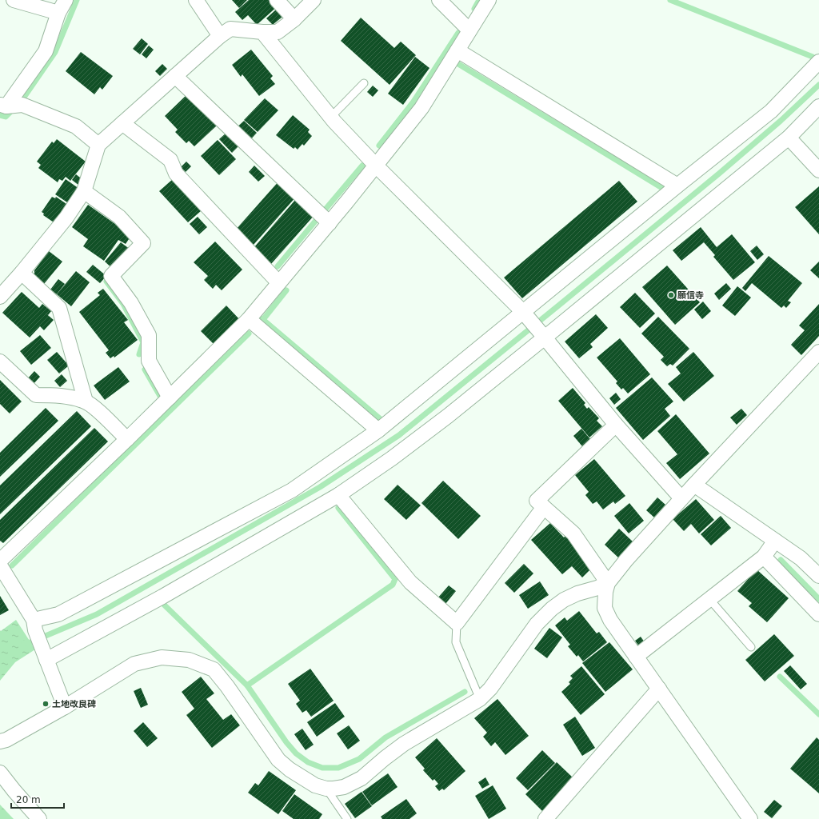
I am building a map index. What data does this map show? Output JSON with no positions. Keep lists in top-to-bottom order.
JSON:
{
  "places": ["願信寺", "土地改良碑"],
  "scale_bar": "20 m"
}
